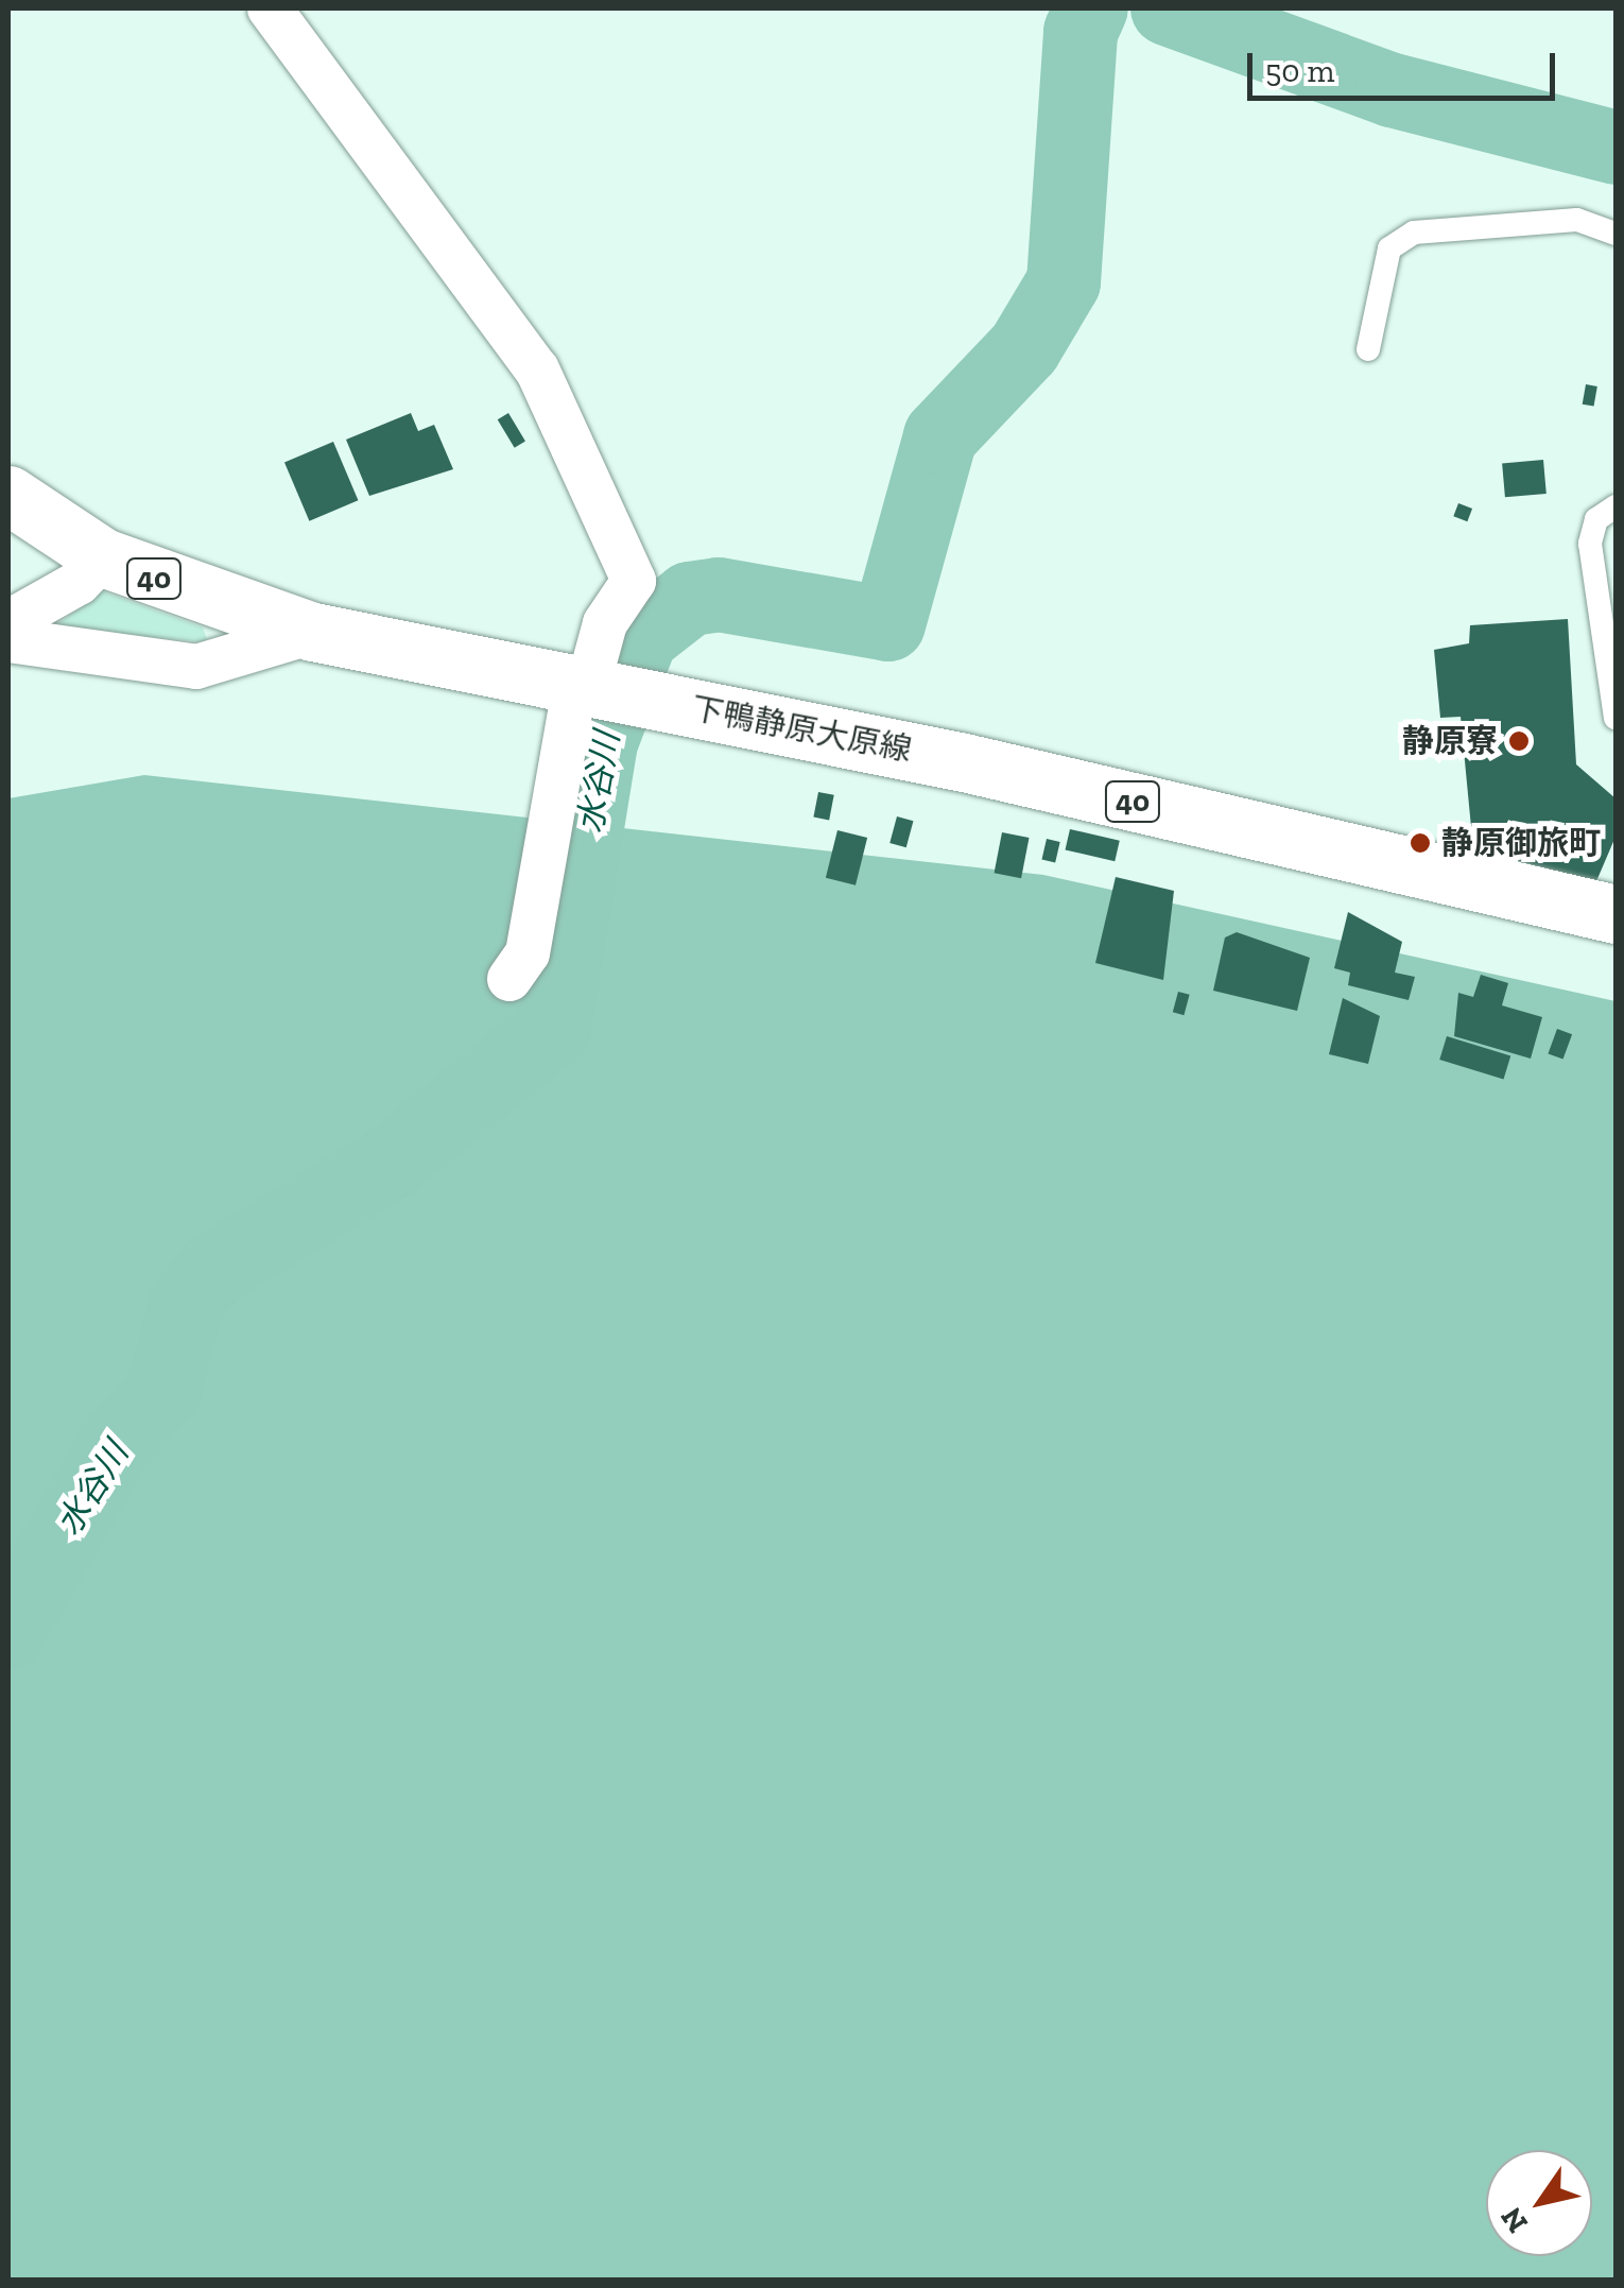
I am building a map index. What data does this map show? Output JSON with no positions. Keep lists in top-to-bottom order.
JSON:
{
  "streets": {
    "main road": ["40", "下鴨静原大原線"]
  },
  "water": ["水谷川"],
  "places": ["静原寮", "静原御旅町"],
  "scale_bar": "50 m",
  "north": "bottom left"
}
